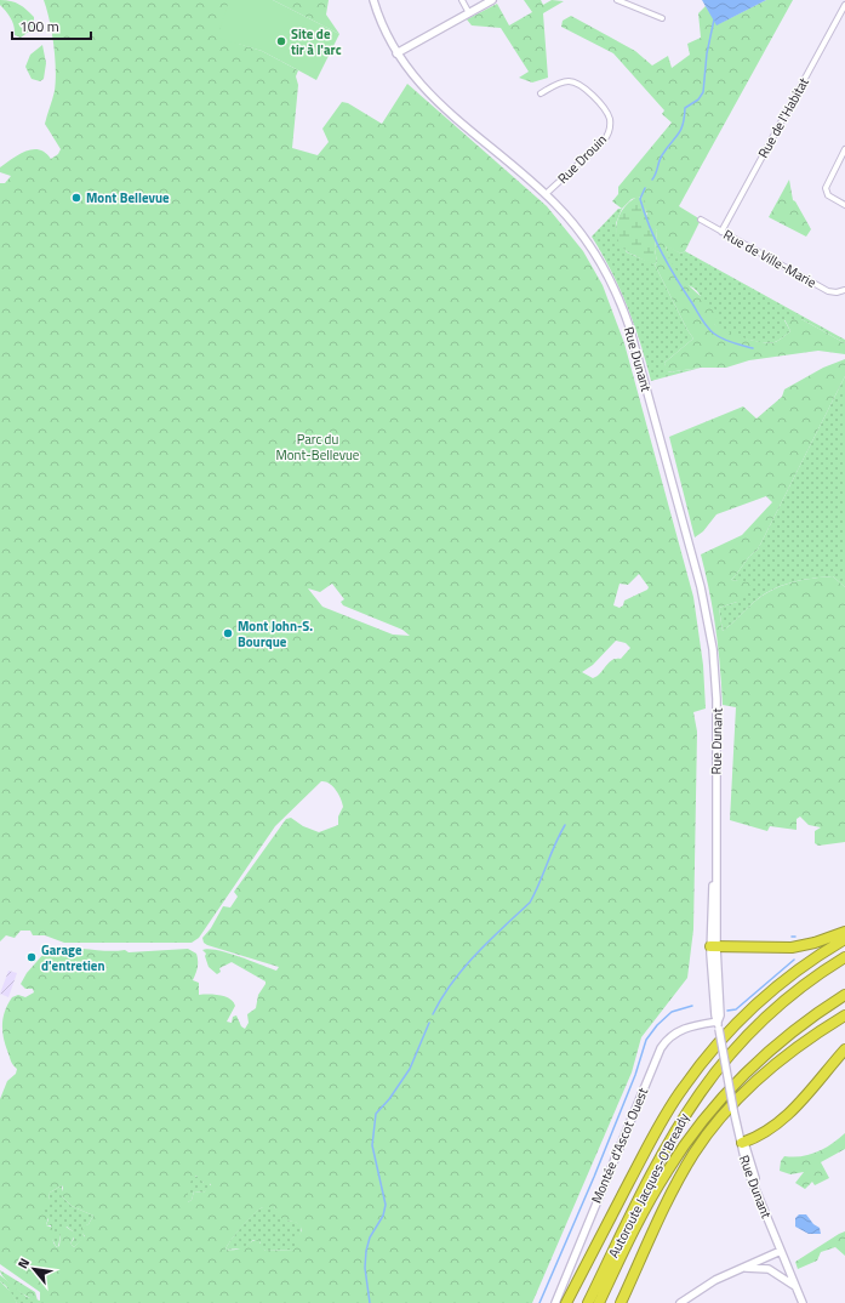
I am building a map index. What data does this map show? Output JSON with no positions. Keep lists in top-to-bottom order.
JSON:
{
  "streets": {
    "highway": ["Autoroute Jacques-O'Bready"],
    "street": [
      "Rue de l'Habitat",
      "Rue Drouin",
      "Rue de Ville-Marie",
      "Rue Dunant",
      "Montée d'Ascot Ouest"
    ]
  },
  "crossings": [
    ["Rue de l'Habitat", "Rue de Ville-Marie"],
    ["Rue Drouin", "Rue Dunant"],
    ["Rue Dunant", "Montée d'Ascot Ouest"]
  ],
  "parks": ["Parc du Mont-Bellevue"],
  "places": [
    "Site de tir à l'arc",
    "Mont Bellevue",
    "Mont John-S. Bourque",
    "Garage d'entretien"
  ],
  "scale_bar": "100 m",
  "north": "top left"
}
